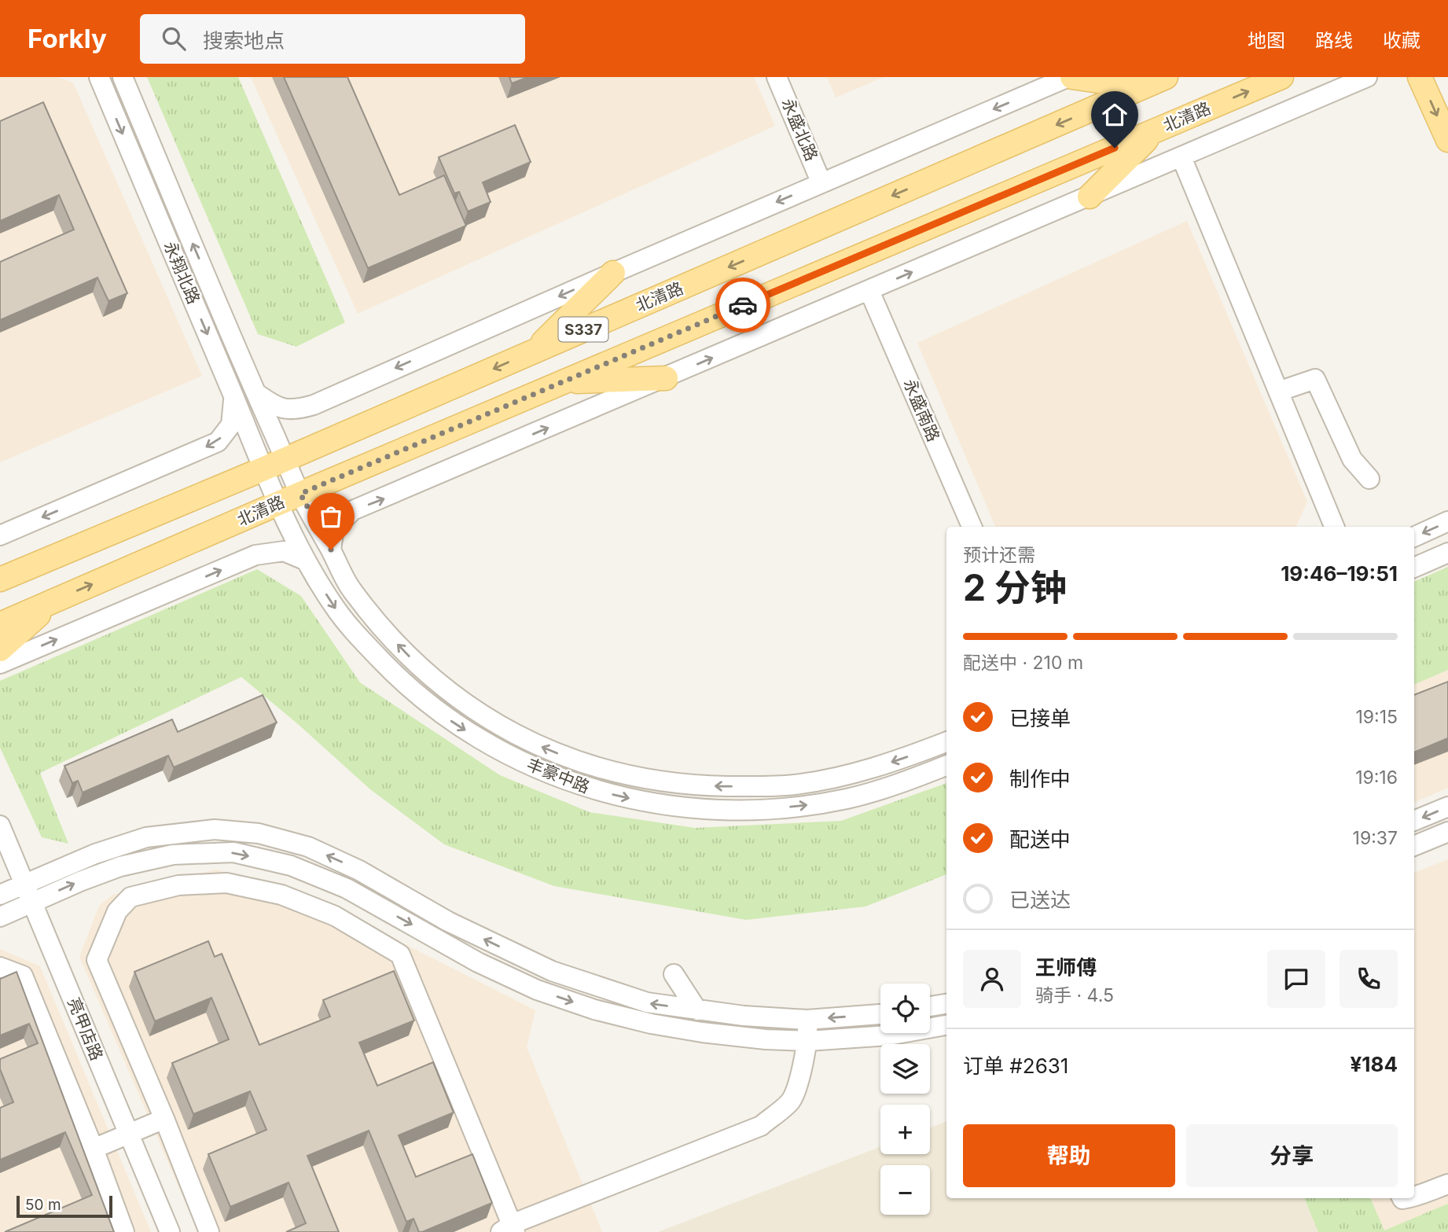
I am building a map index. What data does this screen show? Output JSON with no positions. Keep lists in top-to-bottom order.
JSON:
{
  "streets": {
    "main road": ["北清路", "S337"],
    "street": [
      "永盛北路",
      "永翔北路",
      "永盛南路",
      "丰豪中路",
      "亮甲店路"
    ]
  },
  "crossings": [
    ["北清路", "永翔北路"],
    ["北清路", "永盛南路"],
    ["北清路", "丰豪中路"],
    ["永翔北路", "丰豪中路"]
  ],
  "scale_bar": "50 m",
  "page": {
    "header": "Forkly",
    "search": "搜索地点",
    "nav": ["地图", "路线", "收藏"],
    "heading": ["2 分钟", "预计还需", "19:46–19:51"],
    "panel": [
      "王师傅",
      "骑手 · 4.5",
      "订单 #2631",
      "¥184"
    ],
    "bar": "配送中 · 210 m",
    "list": [
      ["已接单", "19:15"],
      ["制作中", "19:16"],
      ["配送中", "19:37"],
      "已送达"
    ],
    "map_buttons": ["+", "−"],
    "buttons": ["帮助", "分享"],
    "scale": "50 m"
  }
}
